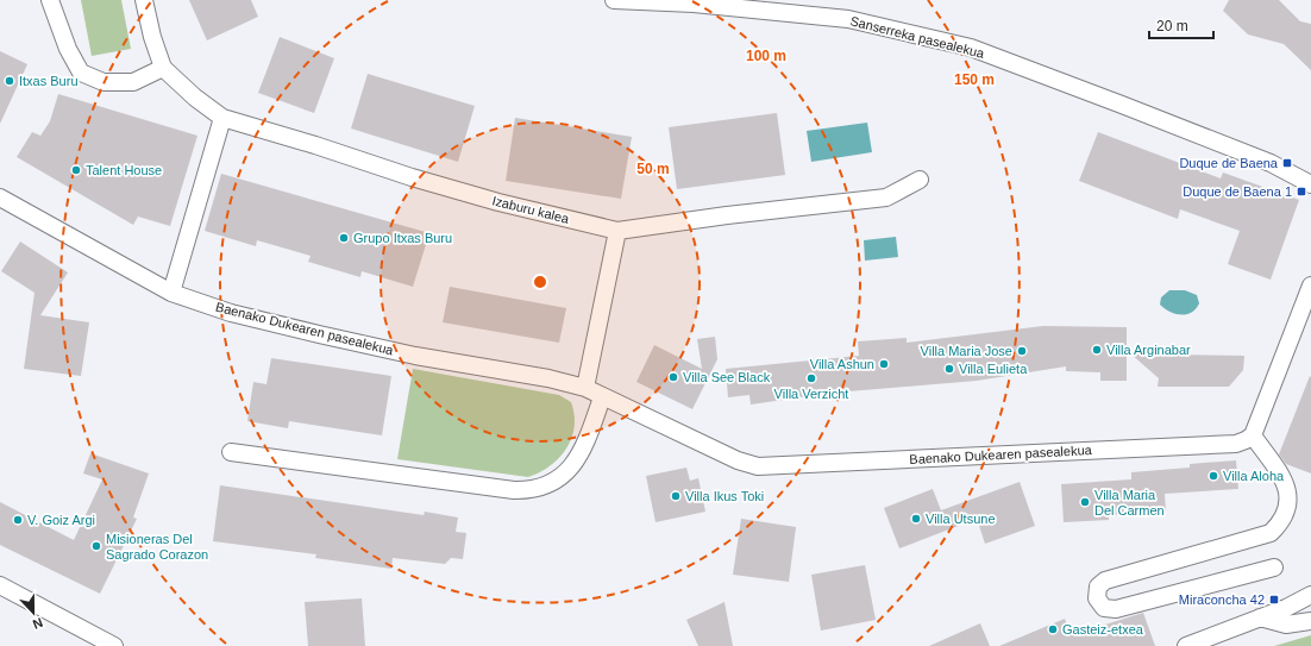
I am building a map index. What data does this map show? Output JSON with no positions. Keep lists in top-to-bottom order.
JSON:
{
  "streets": {
    "street": ["Sanserreka pasealekua", "Izaburu kalea", "Baenako Dukearen pasealekua"]
  },
  "places": {
    "other": [
      "Itxas Buru",
      "Talent House",
      "Grupo Itxas Buru",
      "Villa Arginabar",
      "Villa Maria Jose",
      "Villa Ashun",
      "Villa Eulieta",
      "Villa See Black",
      "Villa Verzicht",
      "Villa Aloha",
      "Villa Ikus Toki",
      "Villa Maria Del Carmen",
      "Villa Utsune",
      "V. Goiz Argi",
      "Misioneras Del Sagrado Corazon",
      "Gasteiz-etxea"
    ],
    "transit": ["Duque de Baena", "Duque de Baena 1", "Miraconcha 42"]
  },
  "scale_bar": "20 m",
  "north": "bottom",
  "rings": ["100 m", "150 m", "50 m"]
}
